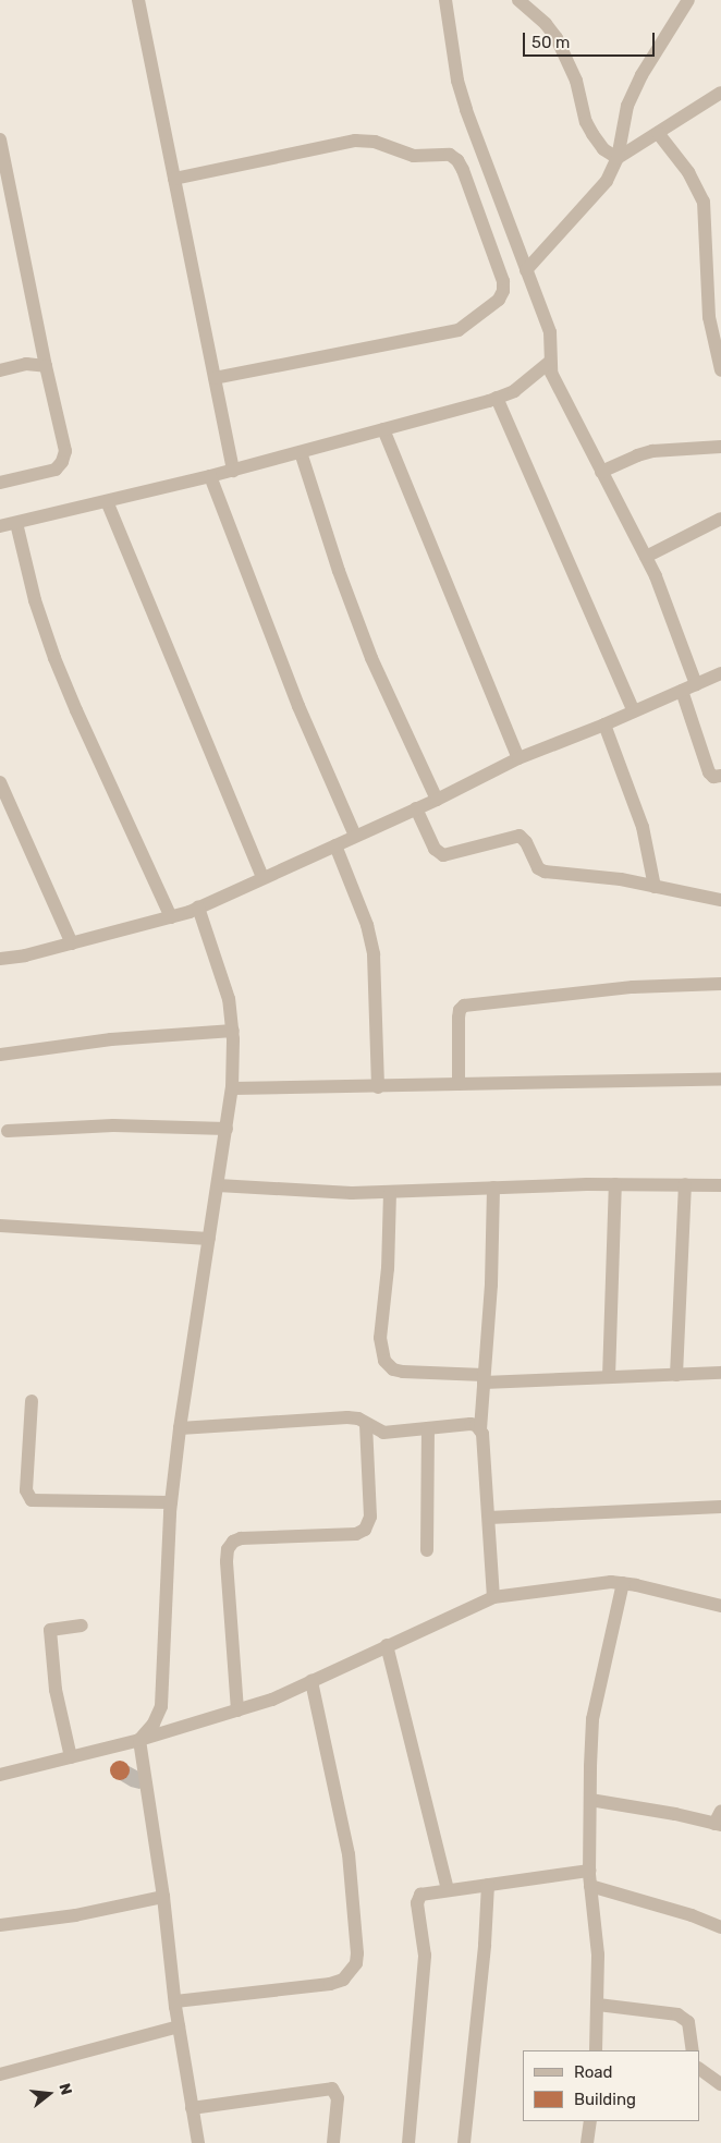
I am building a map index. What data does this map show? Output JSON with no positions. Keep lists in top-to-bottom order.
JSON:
{
  "legend": ["Road", "Building"],
  "scale_bar": "50 m",
  "north": "right"
}
